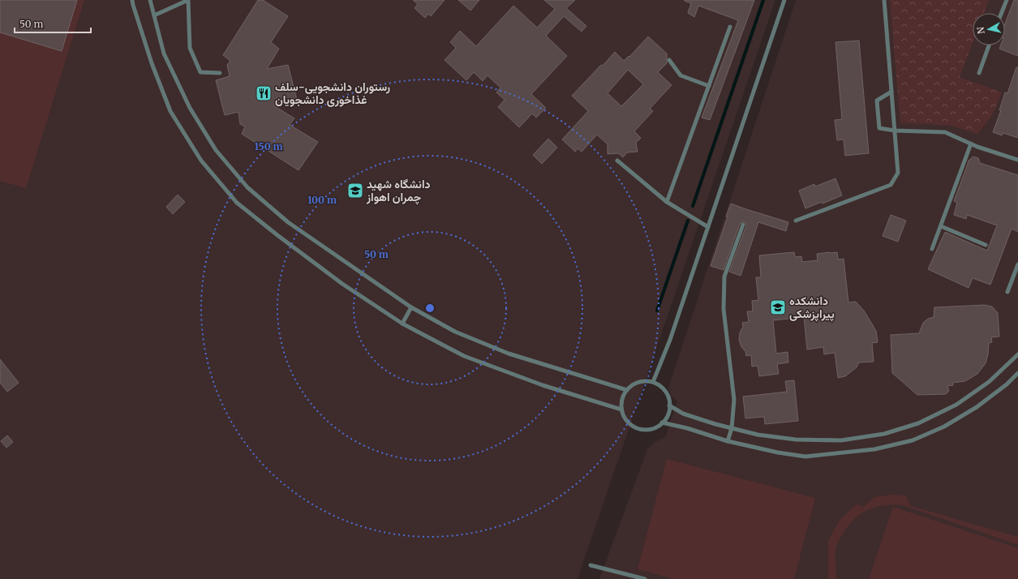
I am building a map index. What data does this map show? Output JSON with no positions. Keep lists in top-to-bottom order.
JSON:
{
  "places": {
    "restaurant": ["رستوران دانشجویی-سلف غذاخوری دانشجویان"],
    "school or university": ["دانشگاه شهید چمران اهواز", "دانشکده پیراپزشکی"]
  },
  "scale_bar": "50 m",
  "north": "left",
  "rings": ["150 m", "100 m", "50 m"]
}
